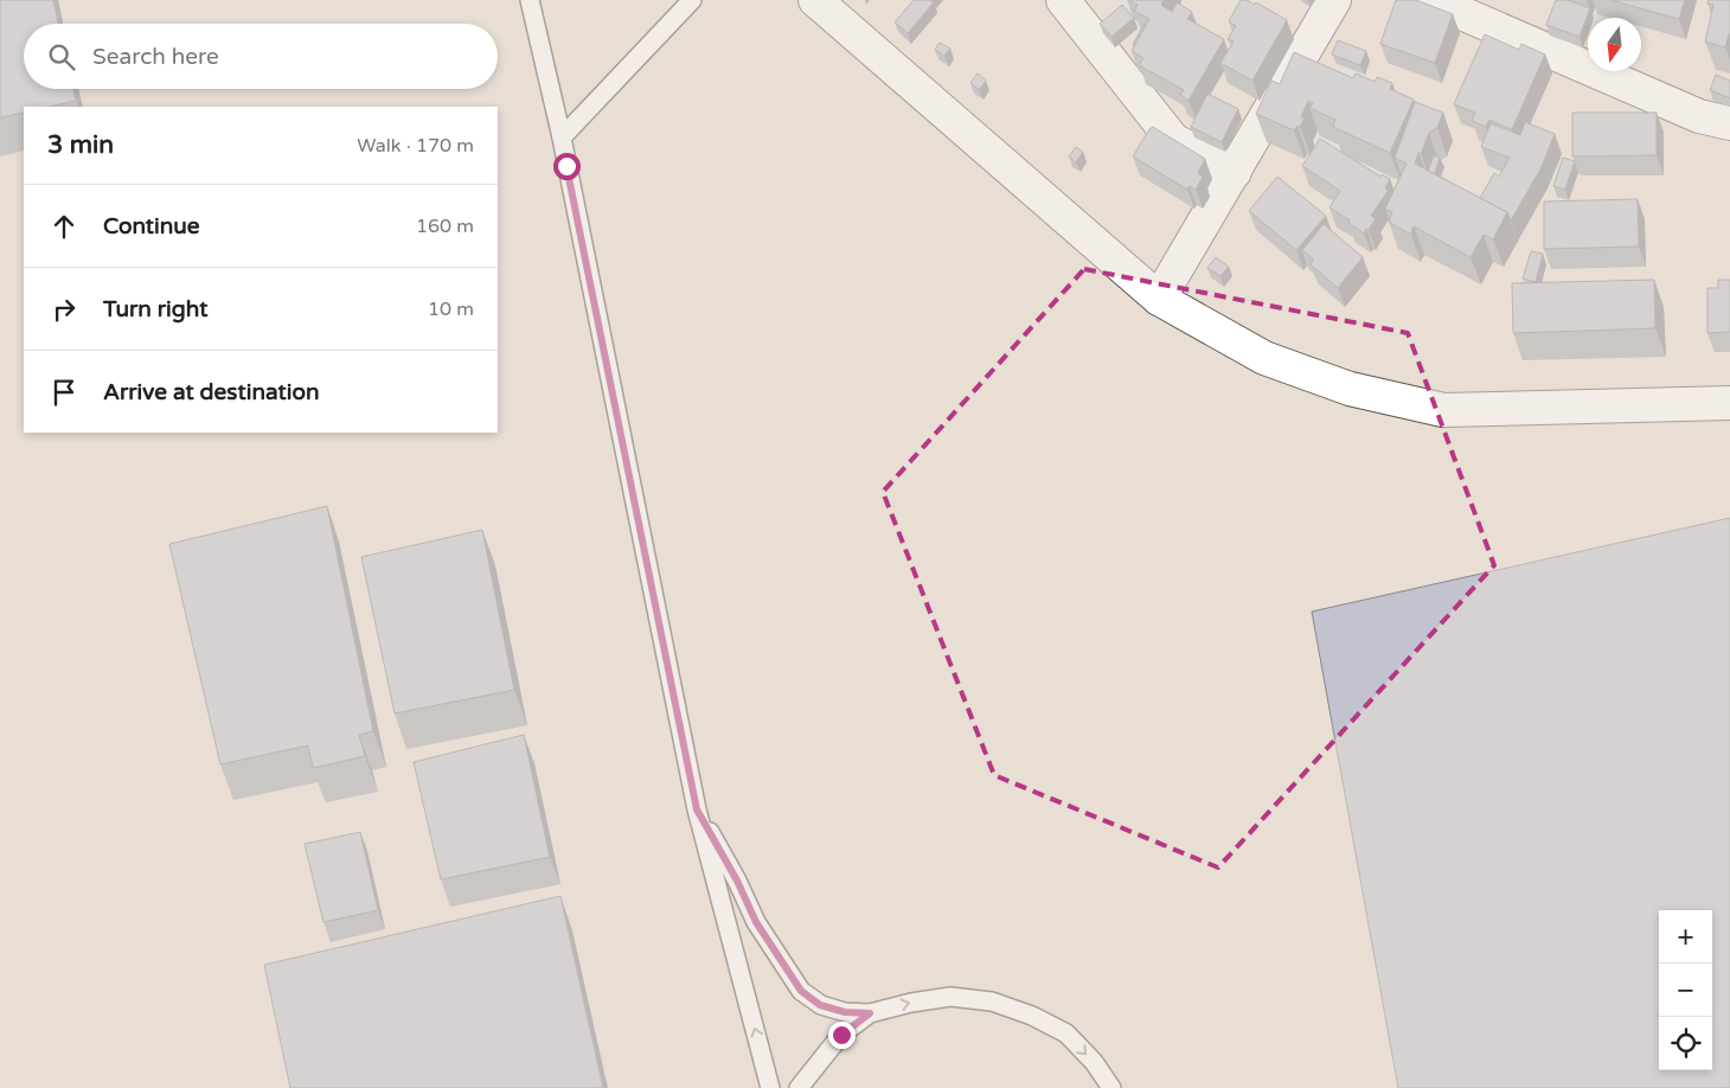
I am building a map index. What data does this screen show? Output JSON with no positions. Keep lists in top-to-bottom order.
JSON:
{
  "north": "bottom",
  "page": {
    "search": "Search here",
    "heading": ["3 min", "Walk · 170 m"],
    "list": [
      ["Continue", "160 m"],
      ["Turn right", "10 m"],
      "Arrive at destination"
    ],
    "map_buttons": ["+", "−"]
  }
}
